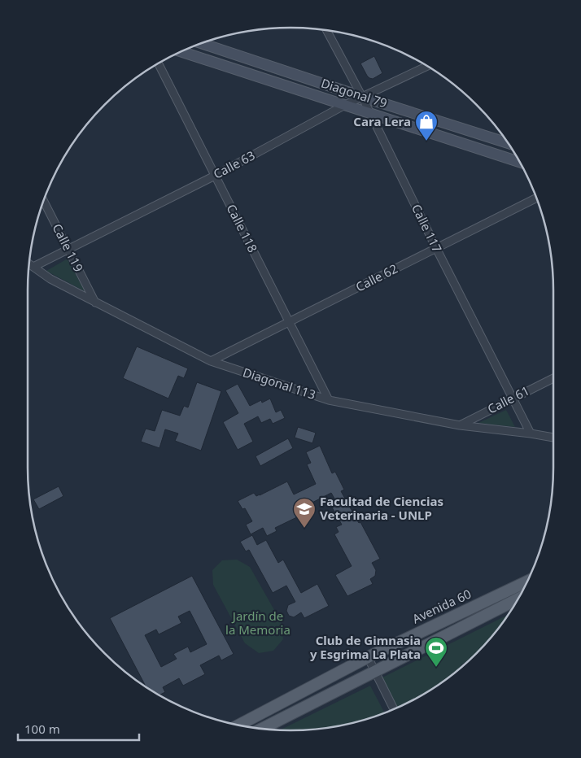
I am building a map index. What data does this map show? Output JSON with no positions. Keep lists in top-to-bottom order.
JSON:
{
  "streets": {
    "main road": ["Diagonal 79", "Avenida 60"],
    "street": [
      "Calle 63",
      "Calle 118",
      "Calle 117",
      "Calle 119",
      "Calle 62",
      "Diagonal 113",
      "Calle 61"
    ]
  },
  "crossings": [
    ["Diagonal 79", "Calle 63"],
    ["Diagonal 79", "Calle 117"],
    ["Calle 63", "Calle 118"],
    ["Calle 63", "Calle 117"],
    ["Calle 63", "Calle 119"],
    ["Calle 63", "Diagonal 113"],
    ["Calle 118", "Calle 62"],
    ["Calle 118", "Diagonal 113"],
    ["Calle 117", "Calle 62"],
    ["Calle 117", "Diagonal 113"],
    ["Calle 117", "Calle 61"],
    ["Calle 119", "Diagonal 113"],
    ["Calle 62", "Diagonal 113"],
    ["Diagonal 113", "Calle 61"]
  ],
  "parks": ["Jardín de la Memoria"],
  "places": {
    "shop": ["Cara Lera"],
    "school or university": ["Facultad de Ciencias Veterinaria - UNLP"],
    "sports": ["Club de Gimnasia y Esgrima La Plata"]
  },
  "scale_bar": "100 m"
}
